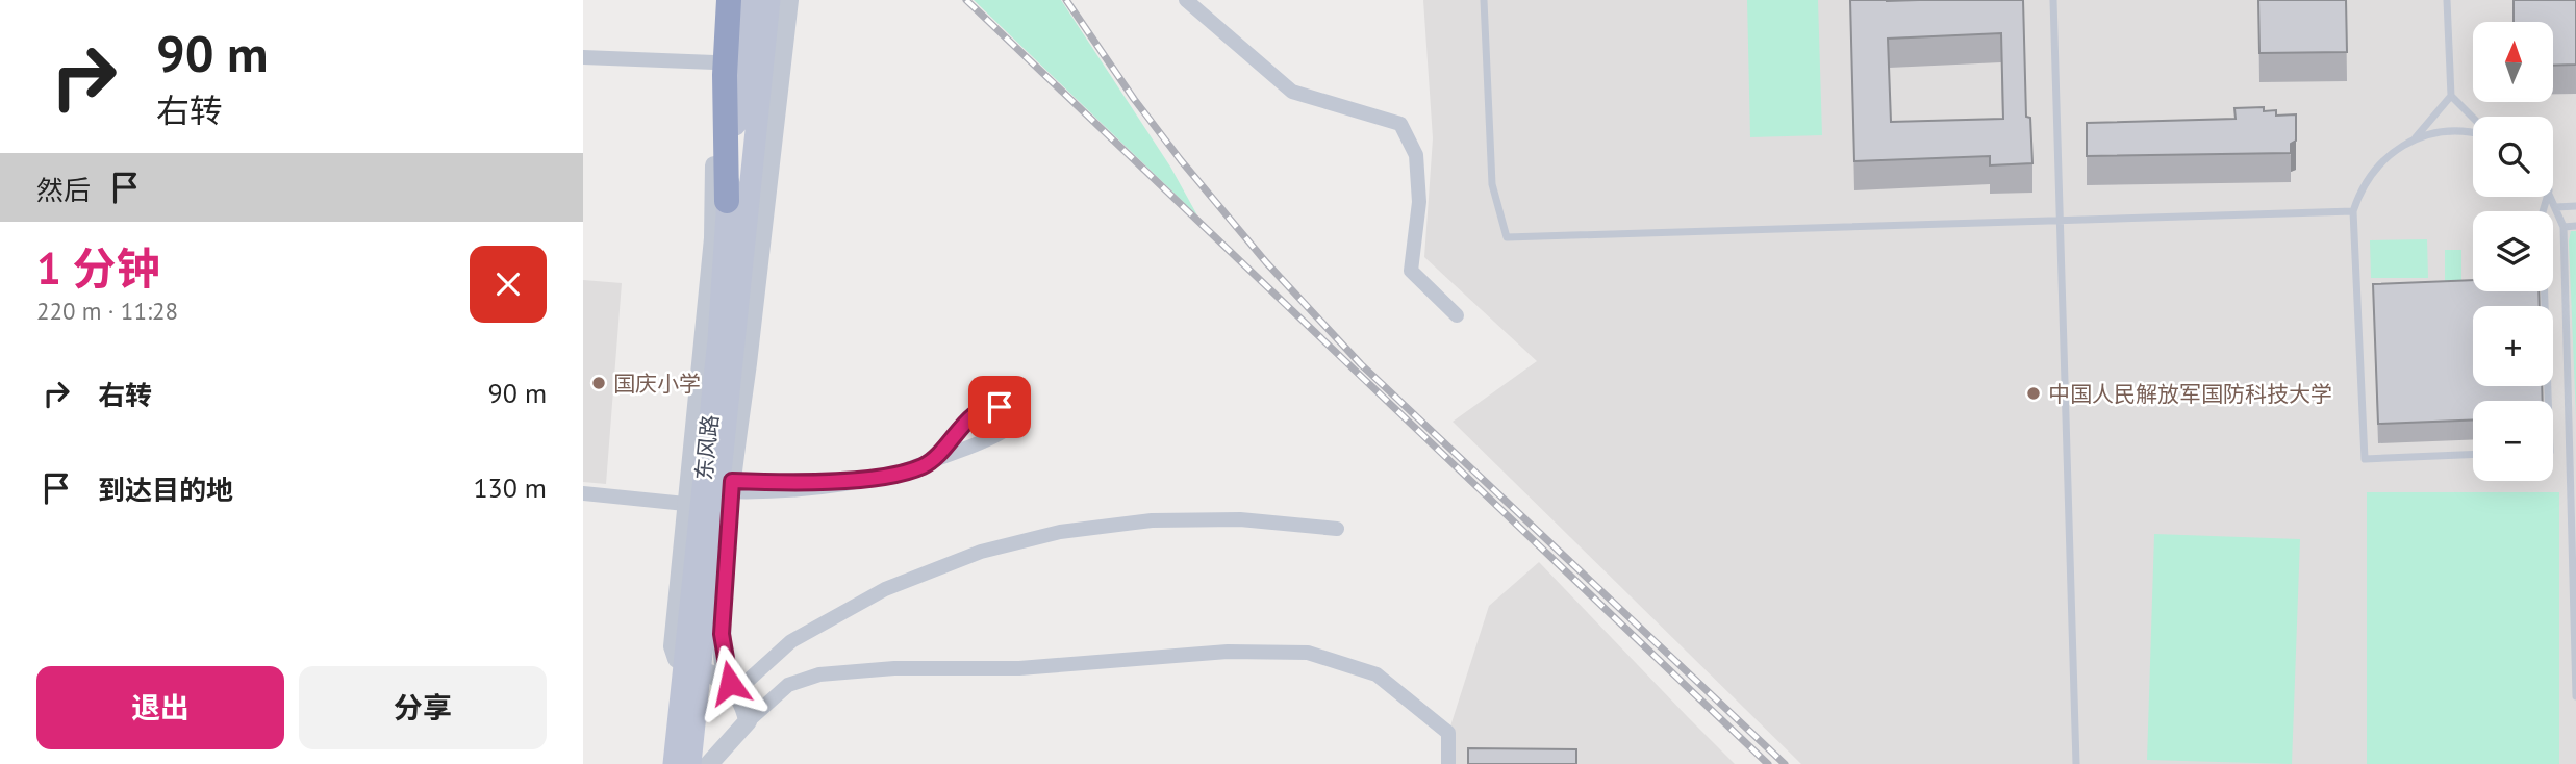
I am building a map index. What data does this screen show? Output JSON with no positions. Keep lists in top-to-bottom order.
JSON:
{
  "streets": {
    "main road": ["东风路"]
  },
  "places": ["国庆小学", "中国人民解放军国防科技大学"],
  "north": "top",
  "page": {
    "turn": ["90 m", "右转"],
    "map_buttons": ["+", "−"],
    "then": "然后",
    "heading": ["1 分钟", "220 m · 11:28"],
    "list": [
      {
        "name": "右转",
        "value": "90 m"
      },
      {
        "name": "到达目的地",
        "value": "130 m"
      }
    ],
    "buttons": ["退出", "分享"]
  }
}
